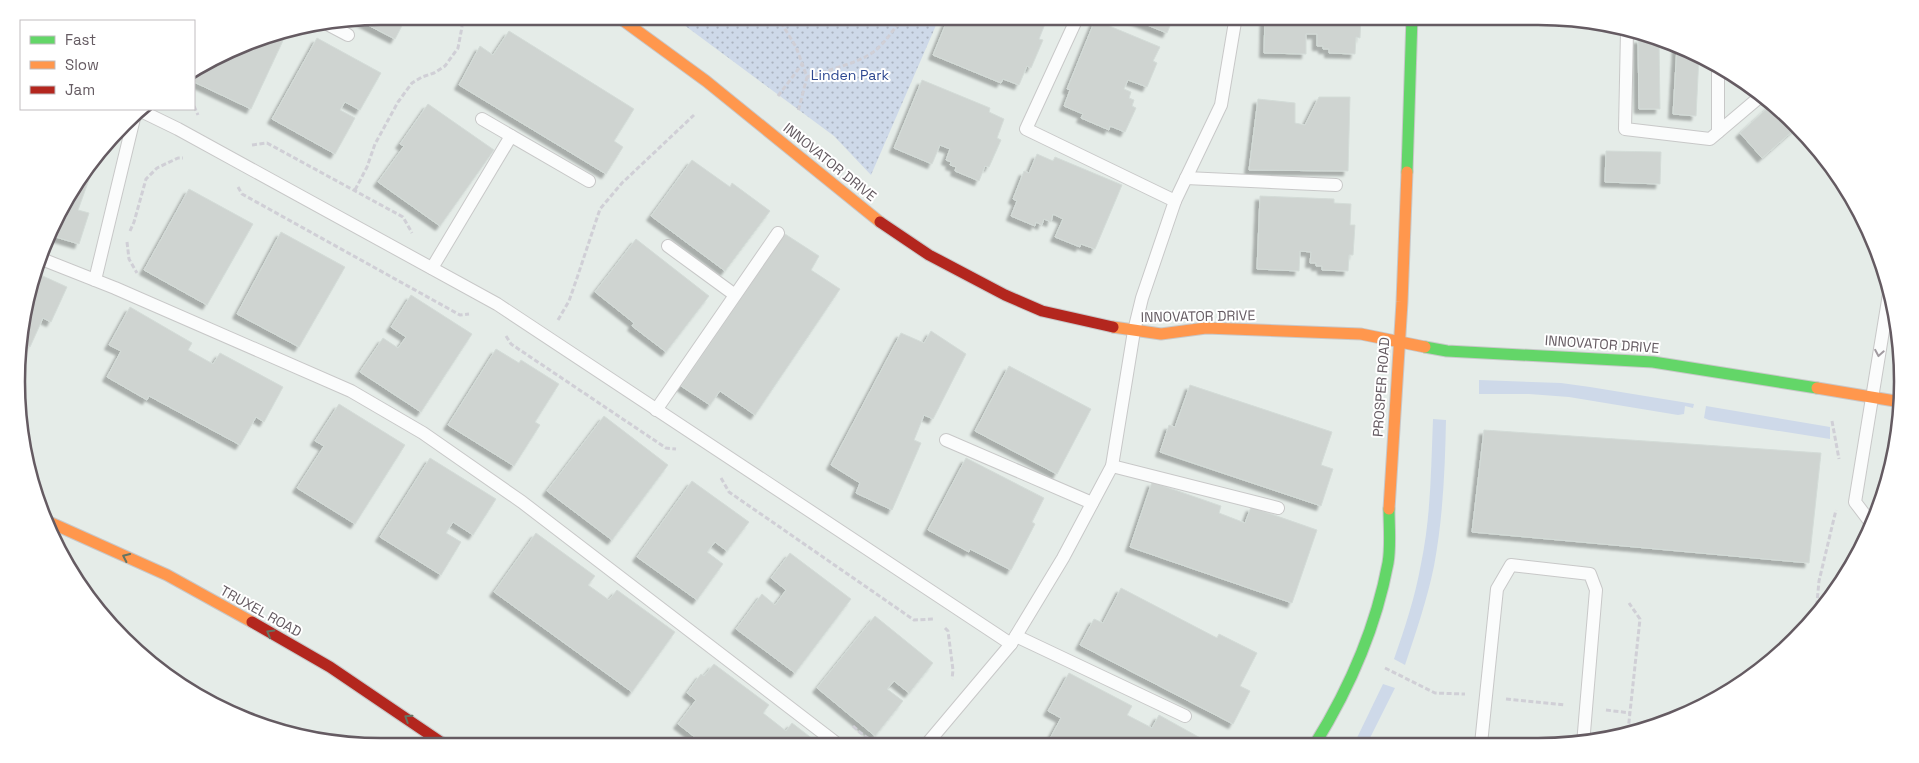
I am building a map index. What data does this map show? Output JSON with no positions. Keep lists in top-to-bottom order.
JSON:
{
  "streets": {
    "street": ["INNOVATOR DRIVE", "PROSPER ROAD", "TRUXEL ROAD"]
  },
  "crossings": [
    ["INNOVATOR DRIVE", "PROSPER ROAD"]
  ],
  "one_way": ["TRUXEL ROAD"],
  "parks": ["Linden Park"],
  "legend": ["Fast", "Slow", "Jam"]
}
